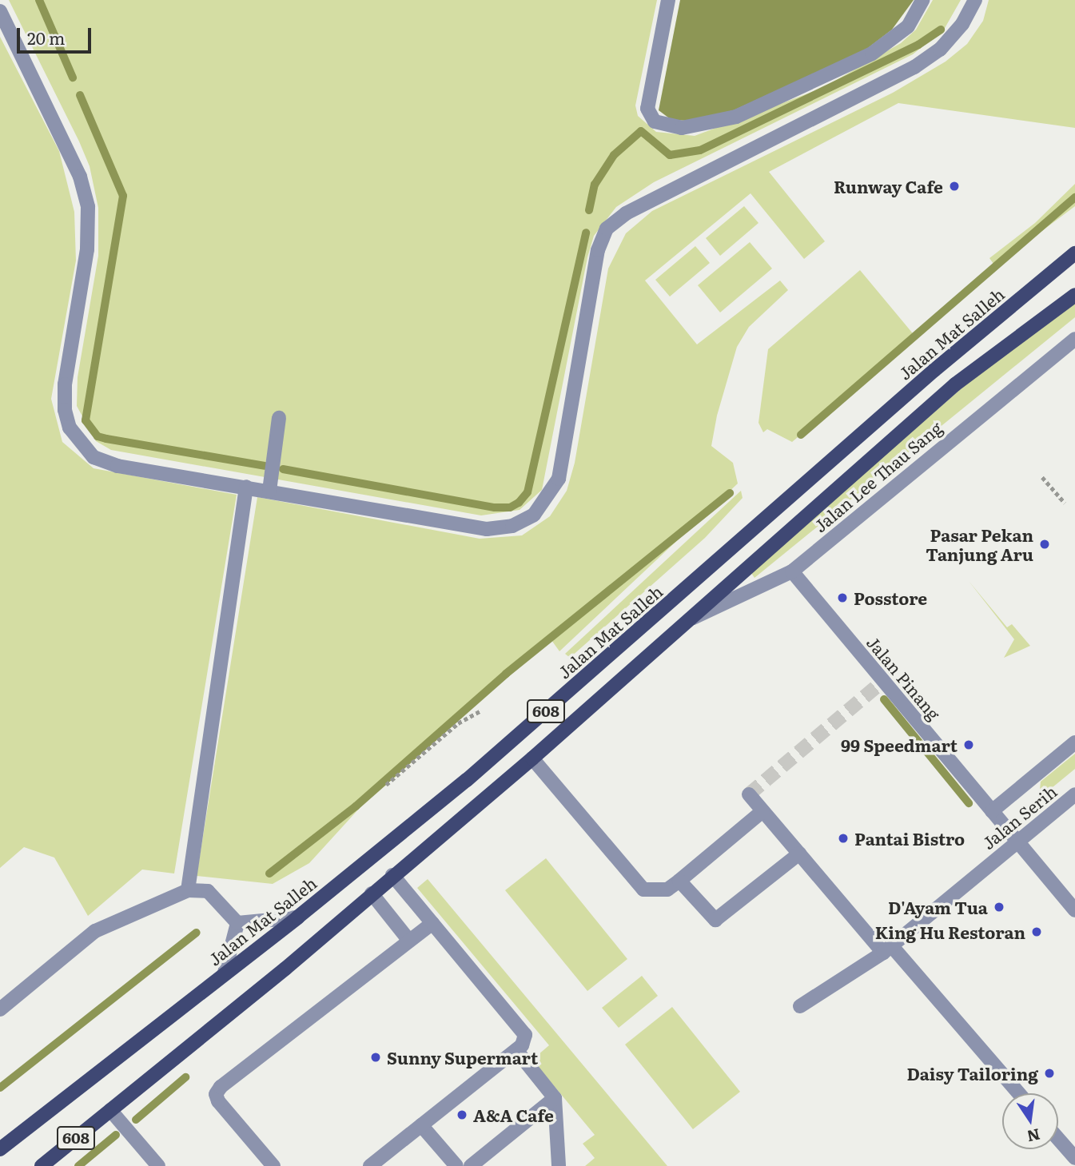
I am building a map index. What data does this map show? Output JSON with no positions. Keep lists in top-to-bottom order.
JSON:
{
  "streets": {
    "main road": ["Jalan Mat Salleh", "608"],
    "street": ["Jalan Lee Thau Sang", "Jalan Pinang", "Jalan Serih"]
  },
  "crossings": [
    ["Jalan Lee Thau Sang", "Jalan Pinang"],
    ["Jalan Lee Thau Sang", "608"],
    ["Jalan Pinang", "Jalan Serih"]
  ],
  "places": [
    "Runway Cafe",
    "Pasar Pekan Tanjung Aru",
    "Posstore",
    "99 Speedmart",
    "Pantai Bistro",
    "D'Ayam Tua",
    "King Hu Restoran",
    "Sunny Supermart",
    "Daisy Tailoring",
    "A&A Cafe"
  ],
  "scale_bar": "20 m",
  "north": "bottom"
}
